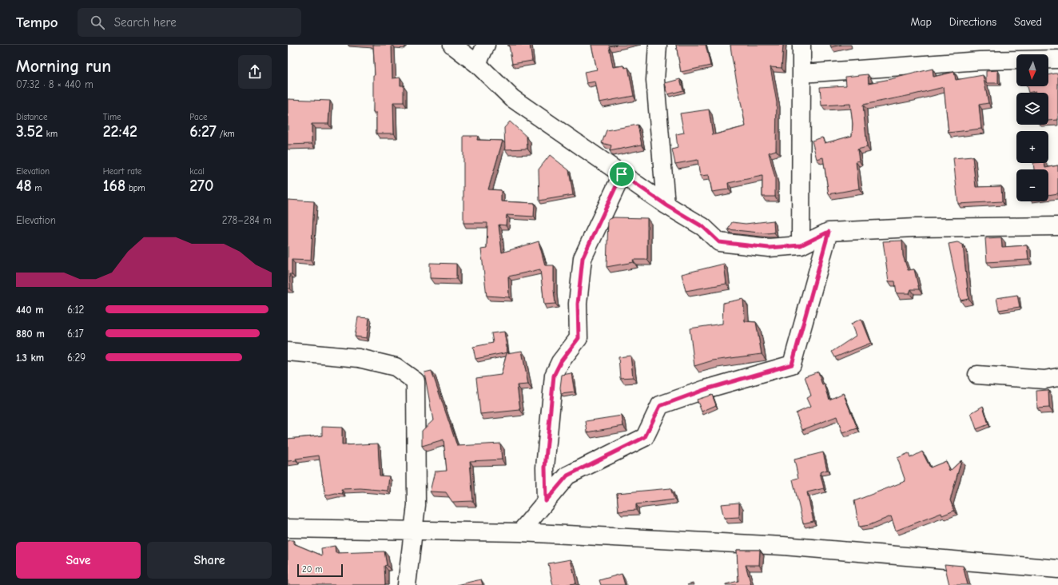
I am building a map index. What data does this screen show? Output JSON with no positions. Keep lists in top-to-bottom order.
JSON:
{
  "scale_bar": "20 m",
  "north": "bottom",
  "page": {
    "header": "Tempo",
    "search": "Search here",
    "nav": ["Map", "Directions", "Saved"],
    "heading": ["Morning run", "07:32 · 8 × 440 m"],
    "map_buttons": ["+", "−"],
    "stats": [
      ["Distance", "3.52 km"],
      ["Time", "22:42"],
      ["Pace", "6:27 /km"],
      ["Elevation", "48 m"],
      ["Heart rate", "168 bpm"],
      ["kcal", "270"]
    ],
    "chart": ["Elevation", "278–284 m"],
    "list": [
      {
        "name": "440 m",
        "note": "6:12"
      },
      {
        "name": "880 m",
        "note": "6:17"
      },
      {
        "name": "1.3 km",
        "note": "6:29"
      }
    ],
    "buttons": ["Save", "Share"],
    "scale": "20 m"
  }
}
